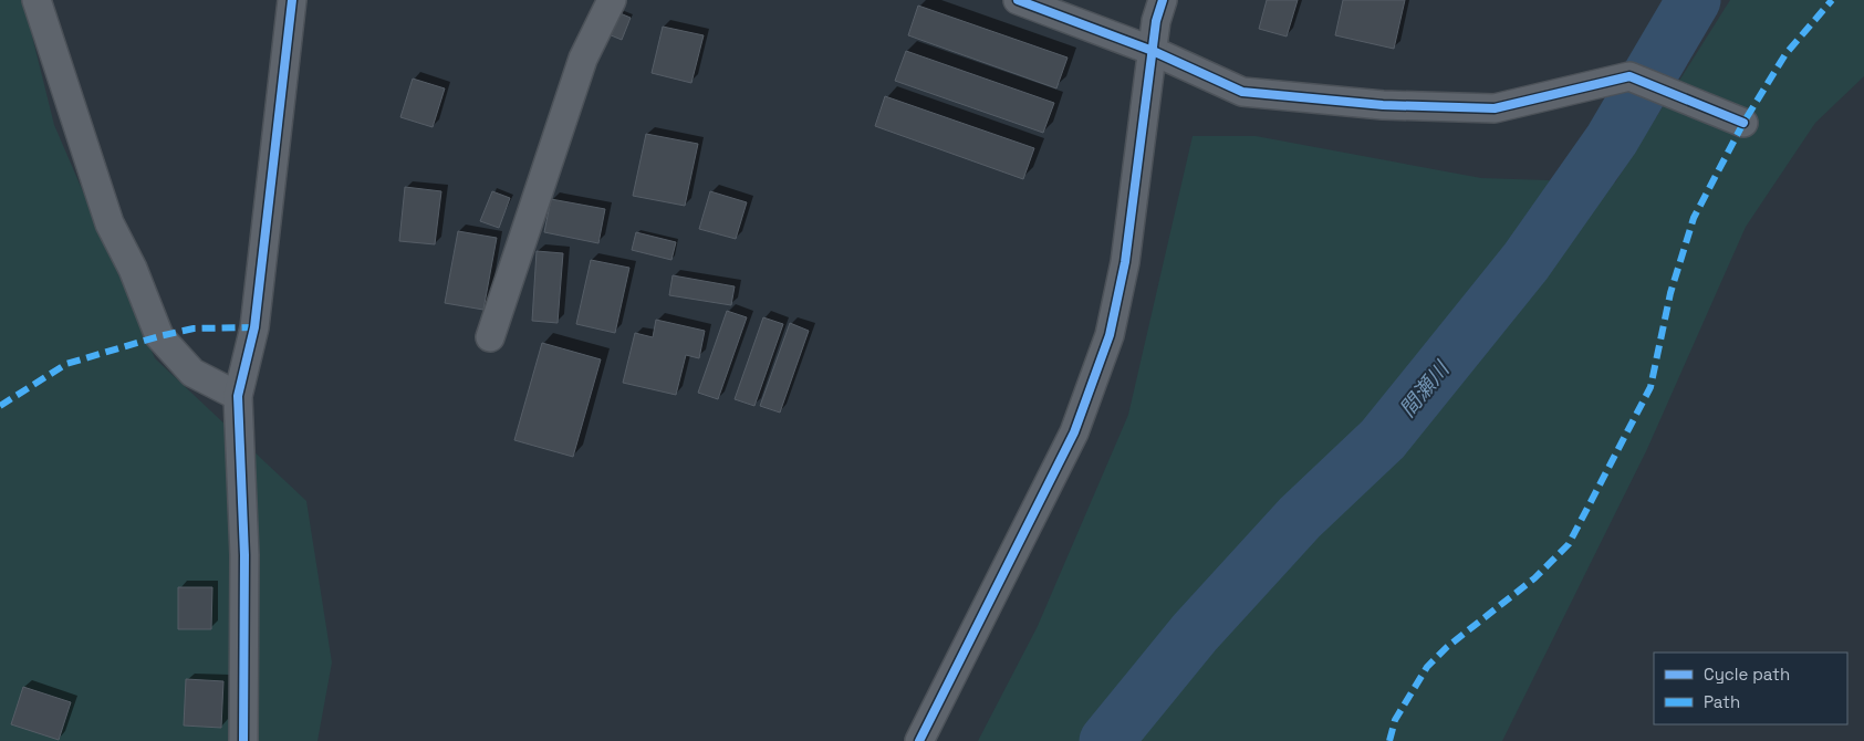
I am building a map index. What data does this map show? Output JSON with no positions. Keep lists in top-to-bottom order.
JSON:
{
  "water": ["間瀬川"],
  "legend": ["Cycle path", "Path"]
}
